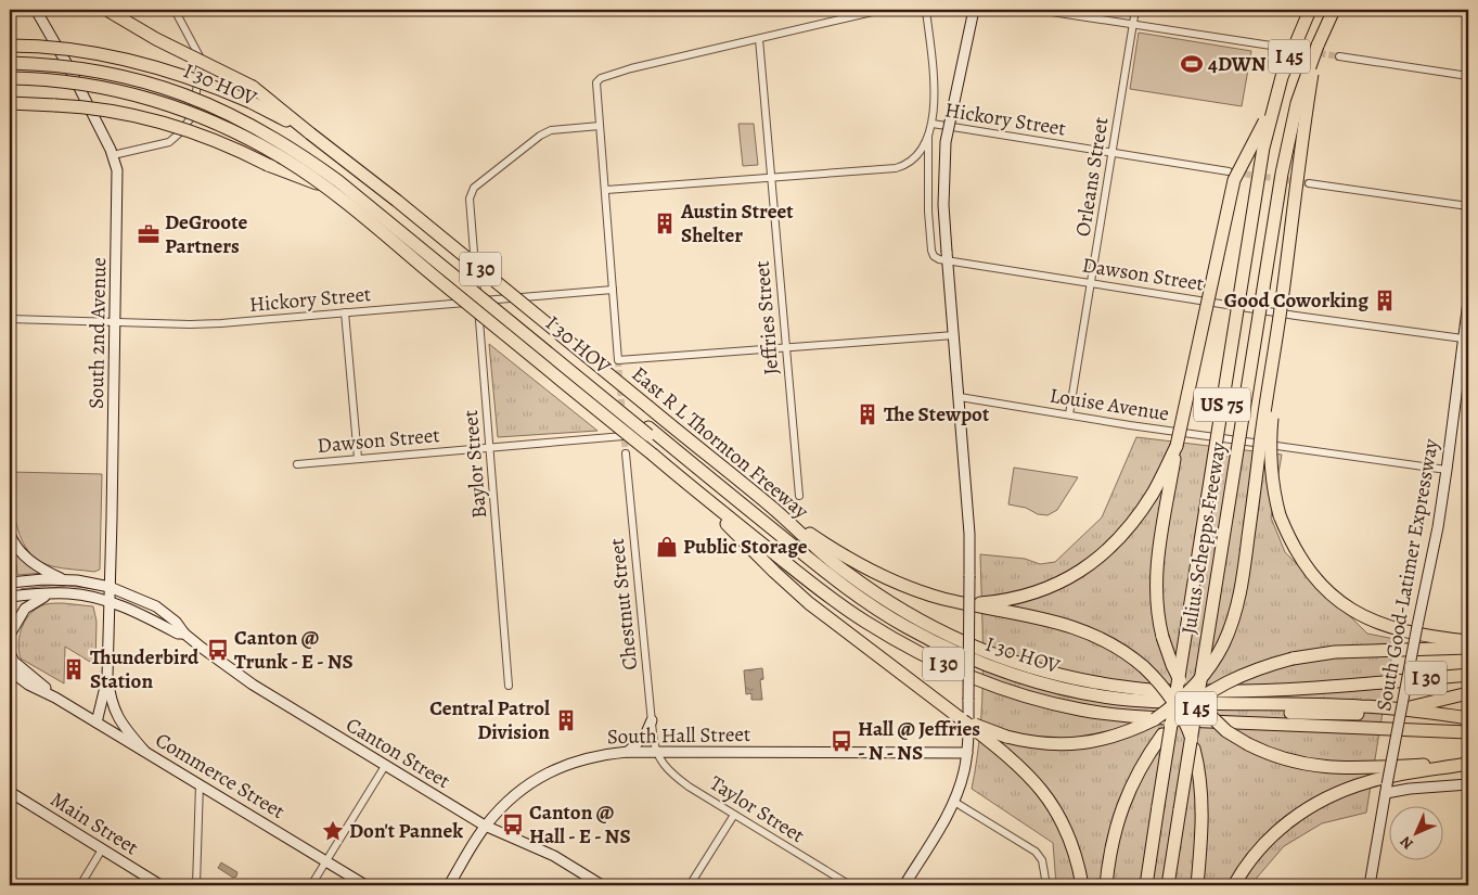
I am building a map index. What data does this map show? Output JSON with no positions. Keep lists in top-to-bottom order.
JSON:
{
  "streets": {
    "highway": [
      "I 45",
      "I 30 HOV",
      "I 30",
      "US 75",
      "East R L Thornton Freeway",
      "Julius Schepps Freeway"
    ],
    "main road": [
      "South 2nd Avenue",
      "South Good-Latimer Expressway",
      "South Hall Street",
      "Canton Street",
      "Commerce Street",
      "Main Street"
    ],
    "street": [
      "Hickory Street",
      "Orleans Street",
      "Dawson Street",
      "Jeffries Street",
      "Louise Avenue",
      "Baylor Street",
      "Chestnut Street",
      "Taylor Street"
    ]
  },
  "crossings": [
    ["Hickory Street", "Orleans Street"],
    ["Hickory Street", "Jeffries Street"],
    ["Hickory Street", "South 2nd Avenue"],
    ["Hickory Street", "Baylor Street"],
    ["Orleans Street", "Dawson Street"],
    ["Orleans Street", "Louise Avenue"],
    ["Dawson Street", "Baylor Street"],
    ["Dawson Street", "South Good-Latimer Expressway"],
    ["South 2nd Avenue", "Canton Street"],
    ["South 2nd Avenue", "Commerce Street"],
    ["Louise Avenue", "South Good-Latimer Expressway"],
    ["Chestnut Street", "South Hall Street"],
    ["Chestnut Street", "Taylor Street"],
    ["South Hall Street", "Canton Street"],
    ["South Hall Street", "Taylor Street"]
  ],
  "places": {
    "sports": ["4DWN"],
    "building": [
      "Austin Street Shelter",
      "Good Coworking",
      "The Stewpot",
      "Thunderbird Station",
      "Central Patrol Division"
    ],
    "office": ["DeGroote Partners"],
    "shop": ["Public Storage"],
    "bus stop": ["Canton @ Trunk - E - NS", "Hall @ Jeffries - N - NS", "Canton @ Hall - E - NS"],
    "place": ["Don't Pannek"]
  },
  "north": "bottom left"
}
